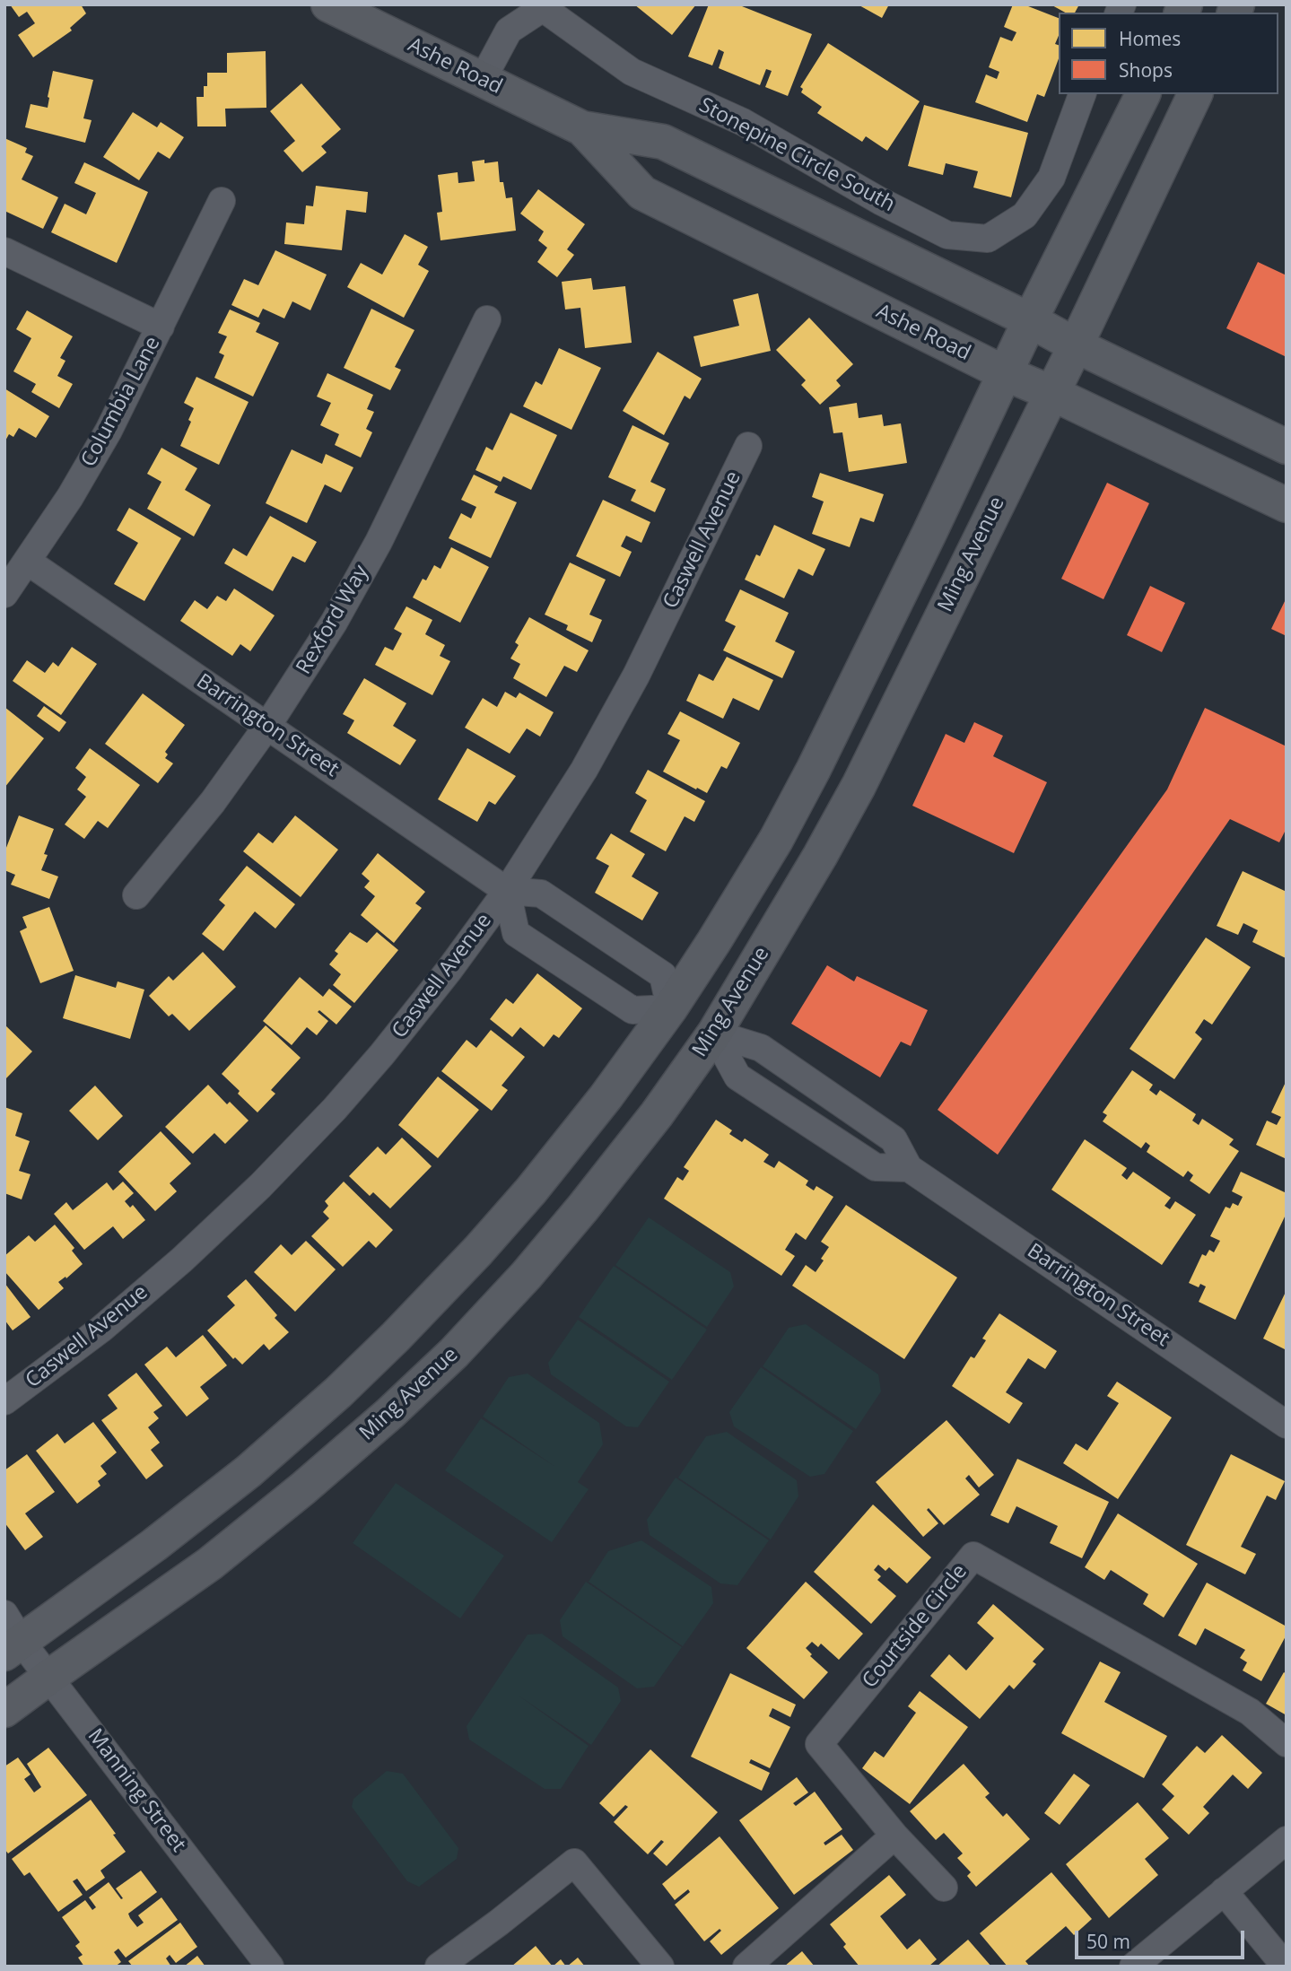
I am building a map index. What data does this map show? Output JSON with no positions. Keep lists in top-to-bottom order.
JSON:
{
  "streets": {
    "main road": ["Ashe Road", "Ming Avenue"],
    "street": [
      "Stonepine Circle South",
      "Columbia Lane",
      "Caswell Avenue",
      "Rexford Way",
      "Barrington Street",
      "Courtside Circle",
      "Manning Street"
    ]
  },
  "crossings": [
    ["Ashe Road", "Stonepine Circle South"],
    ["Ashe Road", "Ming Avenue"],
    ["Columbia Lane", "Barrington Street"],
    ["Caswell Avenue", "Barrington Street"],
    ["Ming Avenue", "Barrington Street"],
    ["Ming Avenue", "Manning Street"],
    ["Rexford Way", "Barrington Street"]
  ],
  "legend": ["Homes", "Shops"],
  "scale_bar": "50 m"
}
